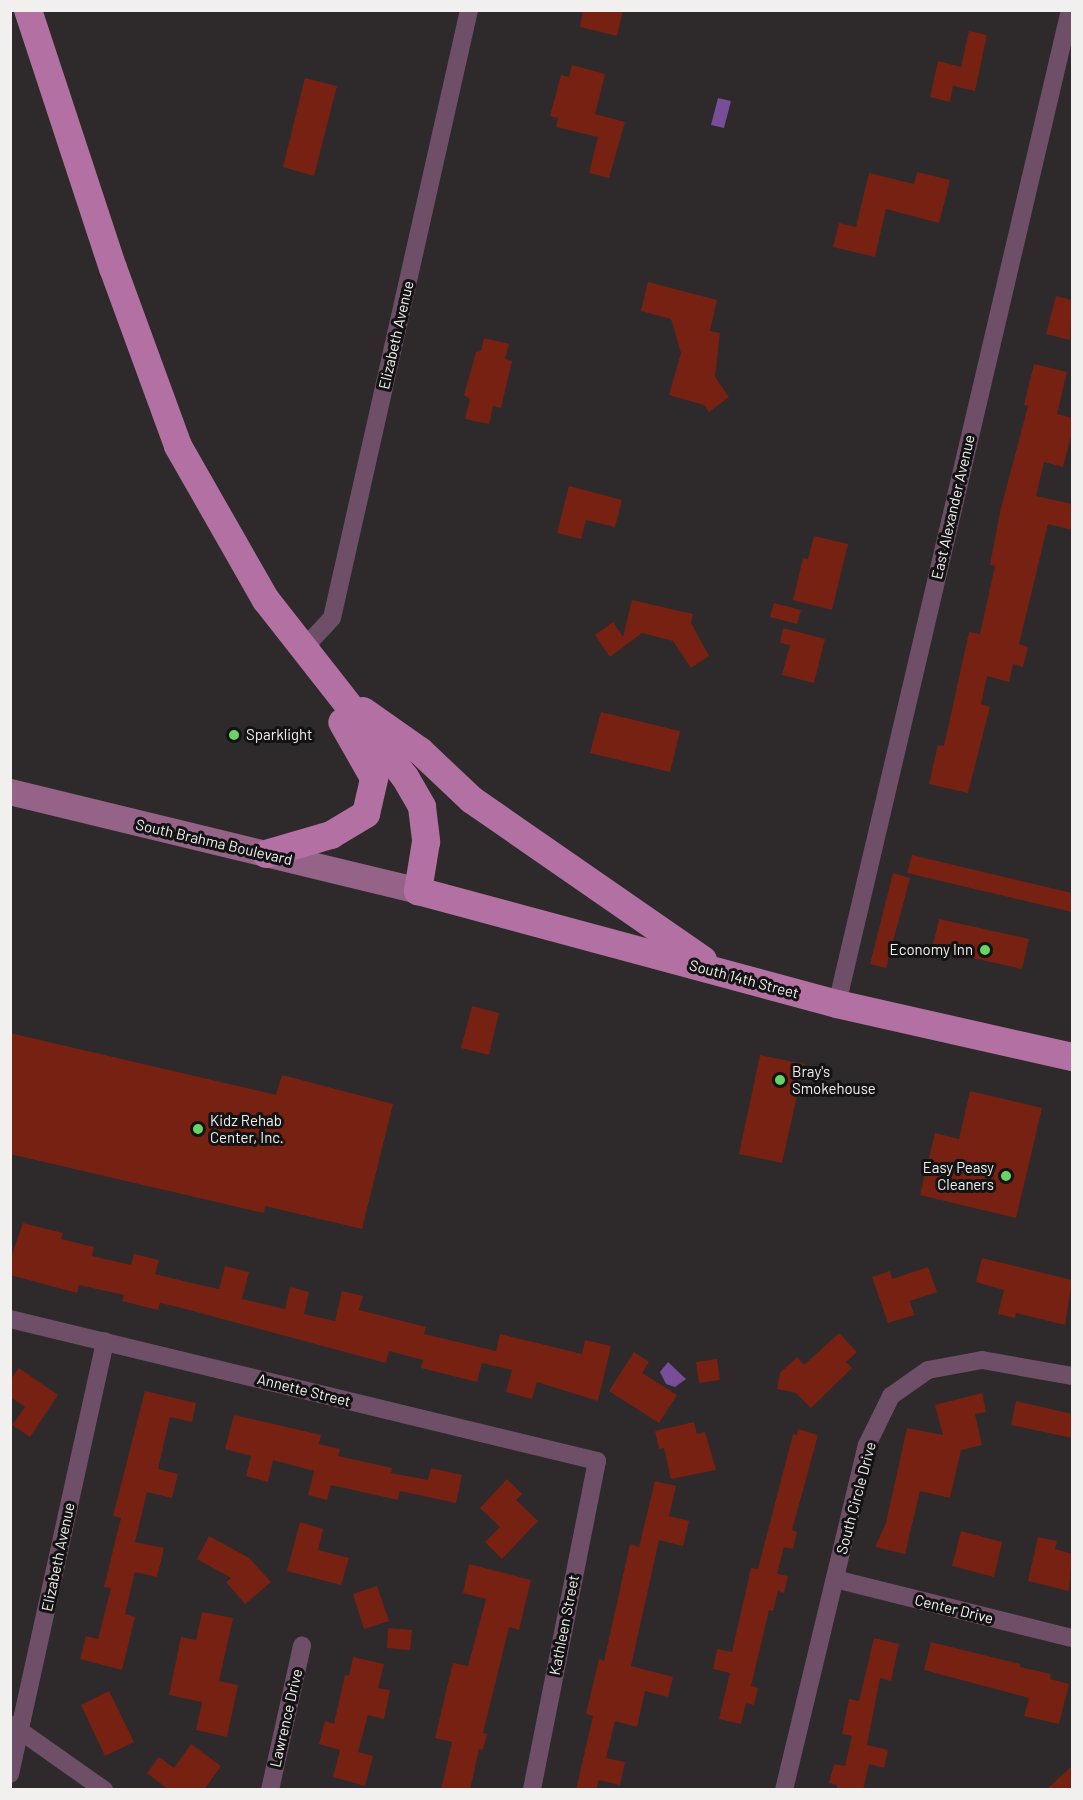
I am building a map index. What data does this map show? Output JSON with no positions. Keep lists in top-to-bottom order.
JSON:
{
  "streets": {
    "main road": ["South Brahma Boulevard", "South 14th Street"],
    "street": [
      "Elizabeth Avenue",
      "East Alexander Avenue",
      "Annette Street",
      "South Circle Drive",
      "Center Drive",
      "Kathleen Street",
      "Lawrence Drive"
    ]
  },
  "crossings": [
    ["Elizabeth Avenue", "Annette Street"],
    ["East Alexander Avenue", "South 14th Street"],
    ["South Brahma Boulevard", "South 14th Street"],
    ["Annette Street", "Kathleen Street"],
    ["South Circle Drive", "Center Drive"]
  ],
  "places": [
    "Sparklight",
    "Economy Inn",
    "Bray's Smokehouse",
    "Kidz Rehab Center, Inc.",
    "Easy Peasy Cleaners"
  ]
}
